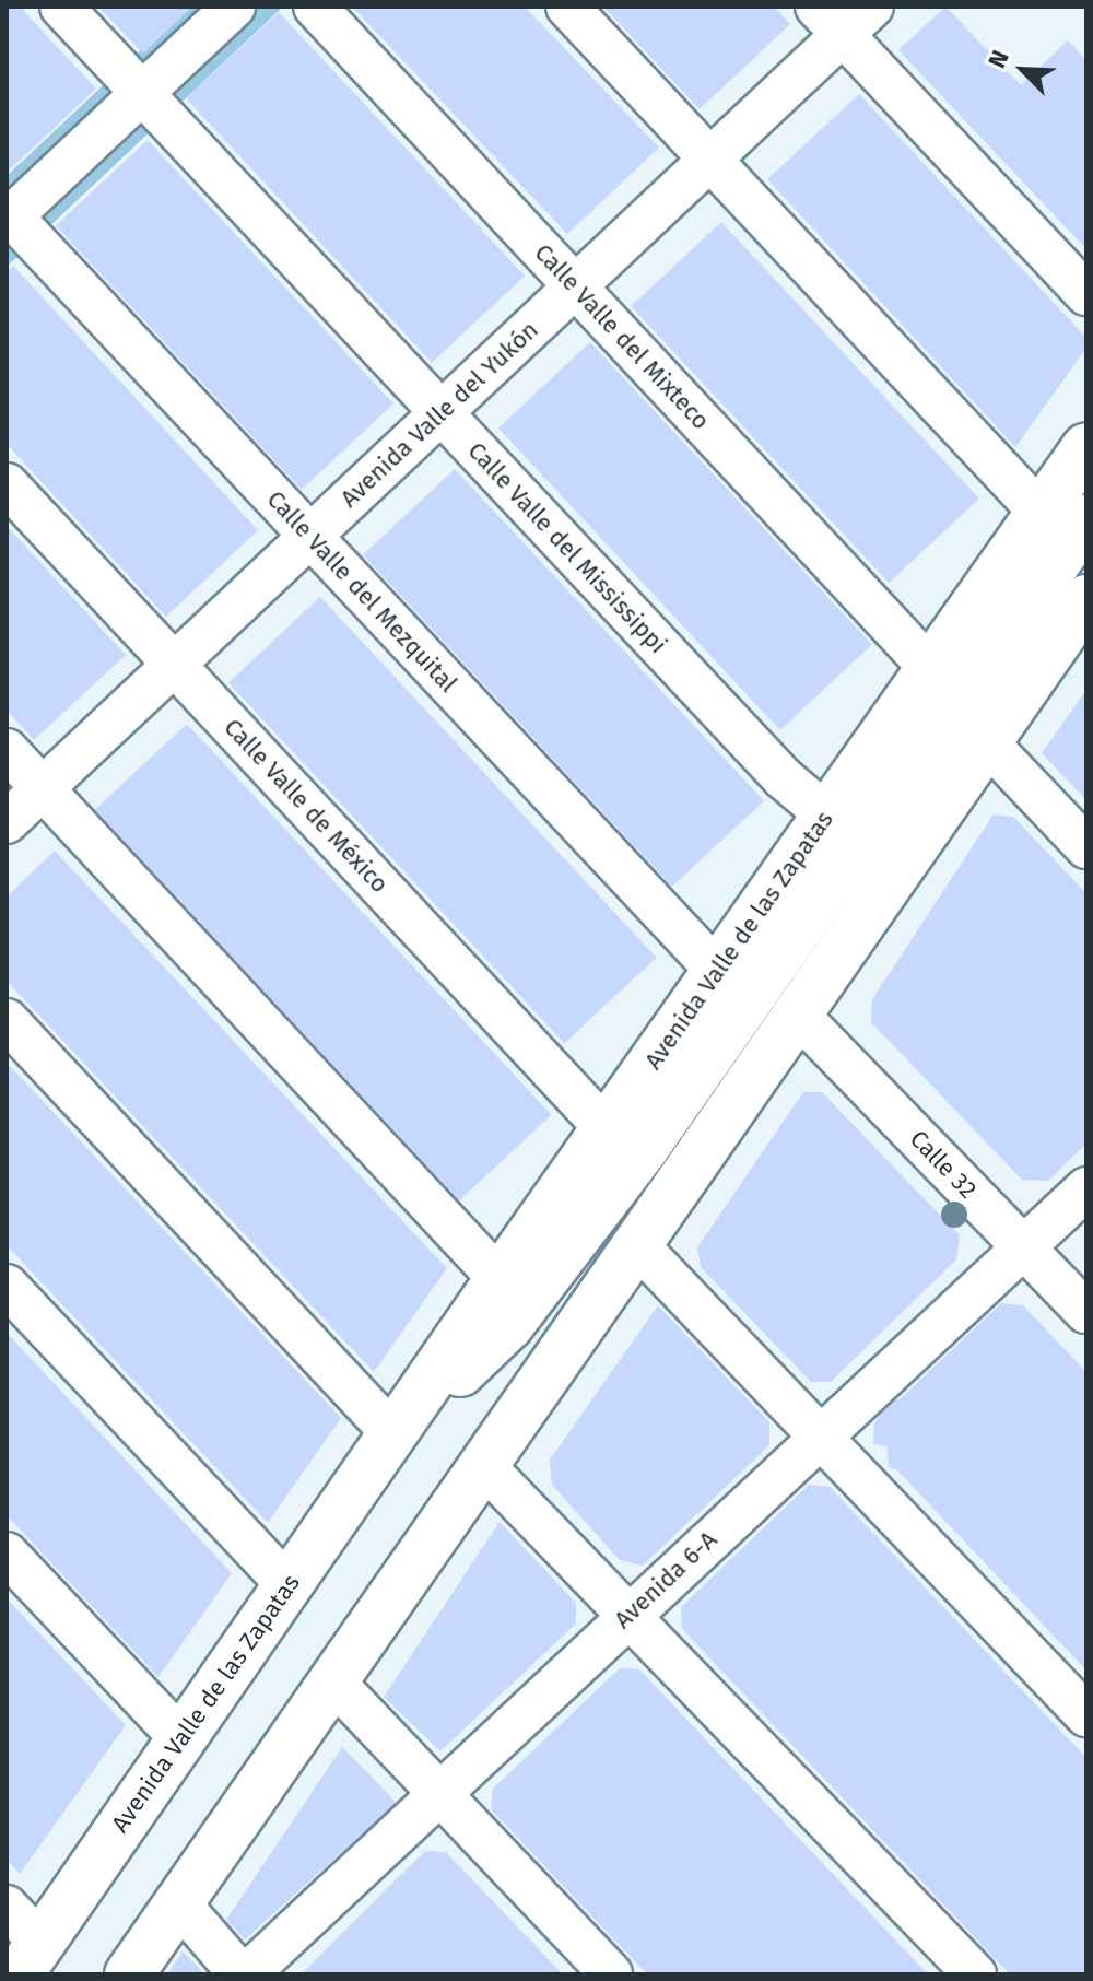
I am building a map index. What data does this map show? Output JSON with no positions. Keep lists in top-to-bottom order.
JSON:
{
  "streets": {
    "main road": ["Avenida Valle de las Zapatas"],
    "street": [
      "Calle Valle del Mixteco",
      "Avenida Valle del Yukón",
      "Calle Valle del Mississippi",
      "Calle Valle del Mezquital",
      "Calle Valle de México",
      "Calle 32",
      "Avenida 6-A"
    ]
  },
  "crossings": [
    ["Calle Valle del Mixteco", "Avenida Valle del Yukón"],
    ["Calle Valle del Mixteco", "Avenida Valle de las Zapatas"],
    ["Avenida Valle del Yukón", "Calle Valle del Mississippi"],
    ["Avenida Valle del Yukón", "Calle Valle del Mezquital"],
    ["Avenida Valle del Yukón", "Calle Valle de México"],
    ["Calle Valle del Mississippi", "Avenida Valle de las Zapatas"],
    ["Calle Valle del Mezquital", "Avenida Valle de las Zapatas"],
    ["Calle Valle de México", "Avenida Valle de las Zapatas"],
    ["Avenida Valle de las Zapatas", "Calle 32"],
    ["Calle 32", "Avenida 6-A"]
  ],
  "north": "top left"
}
